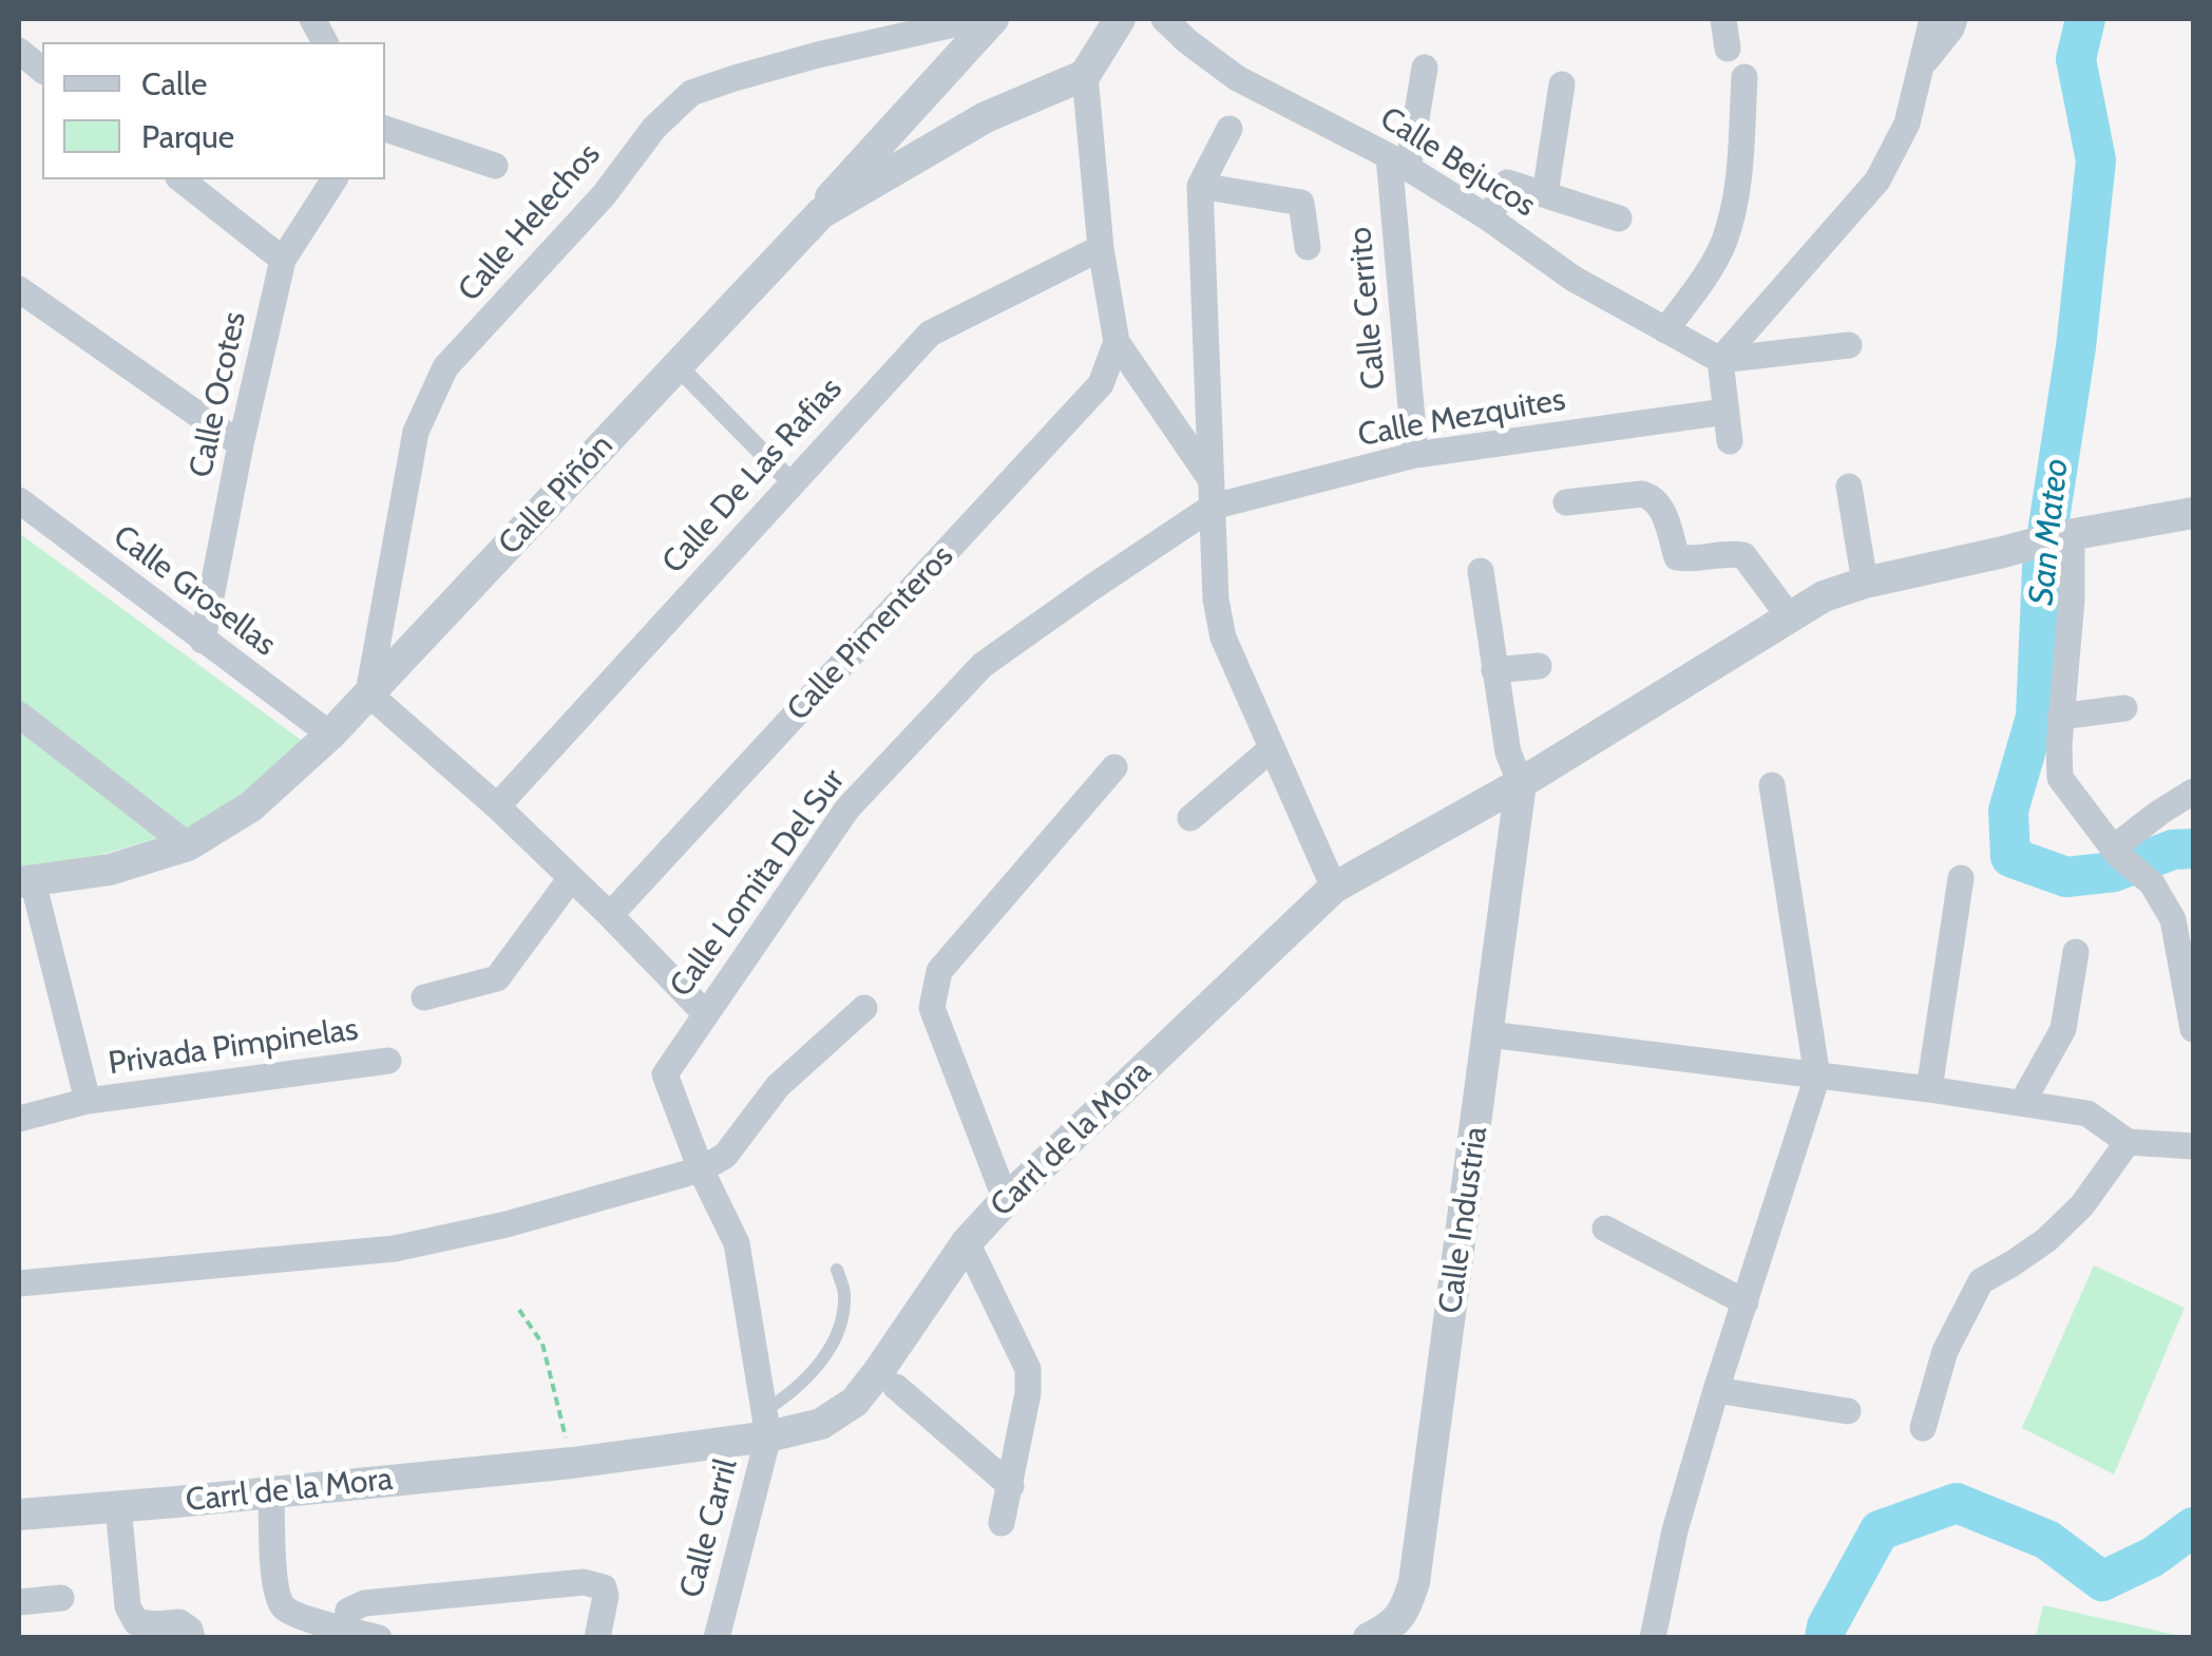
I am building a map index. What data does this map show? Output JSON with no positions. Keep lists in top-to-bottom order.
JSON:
{
  "streets": {
    "street": [
      "Calle Bejucos",
      "Calle Helechos",
      "Calle Cerrito",
      "Calle Ocotes",
      "Calle Mezquites",
      "Calle De Las Rafias",
      "Calle Piñón",
      "Calle Grosellas",
      "Calle Pimenteros",
      "Calle Lomita Del Sur",
      "Privada Pimpinelas",
      "Carrl de la Mora",
      "Calle Industria",
      "Calle Carril"
    ]
  },
  "crossings": [
    ["Calle Bejucos", "Calle Cerrito"],
    ["Calle Helechos", "Calle Piñón"],
    ["Calle Cerrito", "Calle Mezquites"],
    ["Calle Ocotes", "Calle Grosellas"],
    ["Calle Mezquites", "Calle Lomita Del Sur"],
    ["Calle Piñón", "Calle Grosellas"],
    ["Calle Lomita Del Sur", "Carrl de la Mora"],
    ["Calle Lomita Del Sur", "Calle Carril"],
    ["Carrl de la Mora", "Calle Industria"],
    ["Carrl de la Mora", "Calle Carril"]
  ],
  "water": ["San Mateo"],
  "legend": ["Calle", "Parque"]
}
